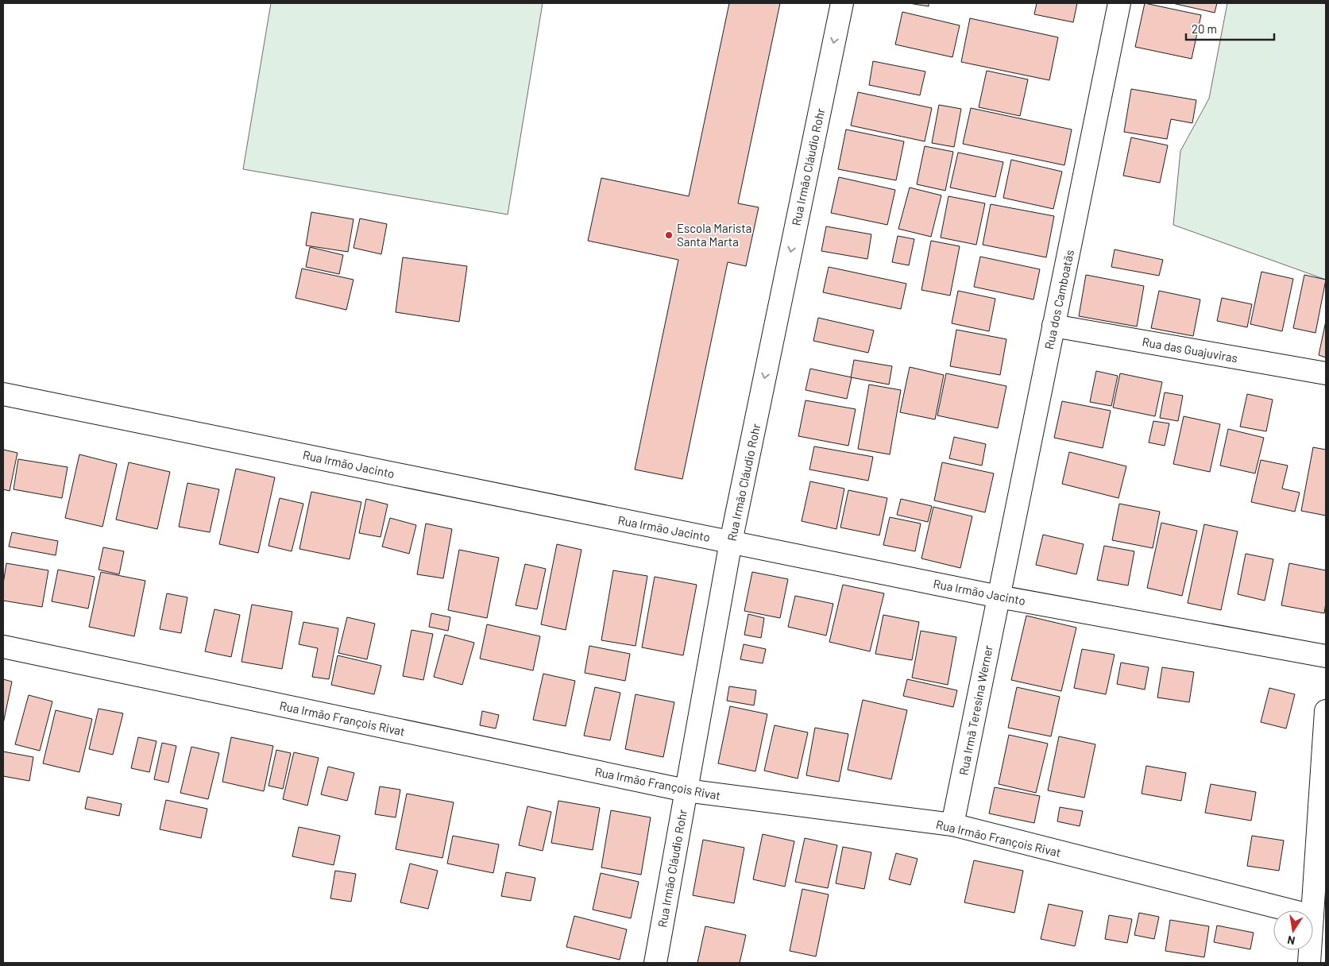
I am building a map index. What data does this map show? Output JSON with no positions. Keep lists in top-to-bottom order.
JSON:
{
  "streets": {
    "street": [
      "Rua Irmão Cláudio Rohr",
      "Rua dos Camboatãs",
      "Rua das Guajuviras",
      "Rua Irmão Jacinto",
      "Rua Irmã Teresina Werner",
      "Rua Irmão François Rivat"
    ]
  },
  "crossings": [
    ["Rua Irmão Cláudio Rohr", "Rua Irmão Jacinto"],
    ["Rua Irmão Cláudio Rohr", "Rua Irmão François Rivat"],
    ["Rua dos Camboatãs", "Rua das Guajuviras"],
    ["Rua dos Camboatãs", "Rua Irmão Jacinto"],
    ["Rua dos Camboatãs", "Rua Irmã Teresina Werner"],
    ["Rua Irmão Jacinto", "Rua Irmã Teresina Werner"],
    ["Rua Irmã Teresina Werner", "Rua Irmão François Rivat"]
  ],
  "one_way": ["Rua Irmão Cláudio Rohr"],
  "places": ["Escola Marista Santa Marta"],
  "scale_bar": "20 m",
  "north": "bottom"
}
